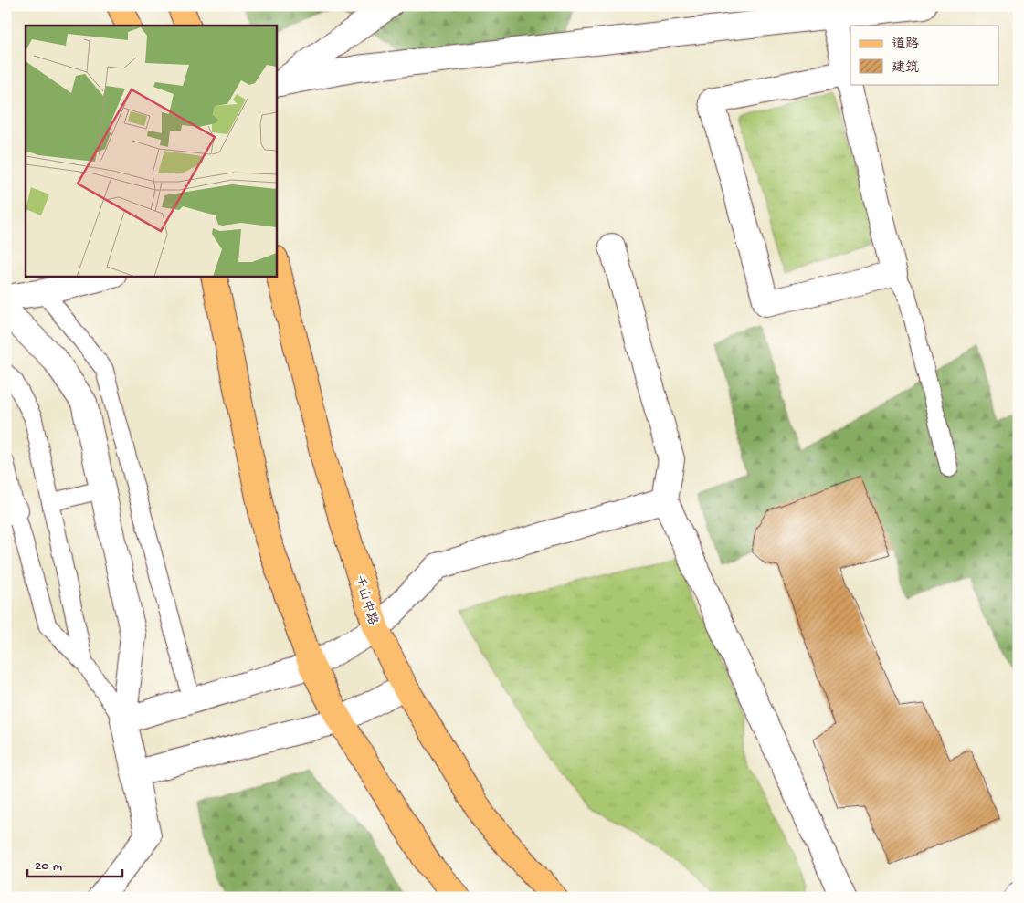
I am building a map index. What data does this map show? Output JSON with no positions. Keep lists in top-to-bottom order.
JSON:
{
  "streets": {
    "main road": ["千山中路"]
  },
  "legend": ["道路", "建筑"],
  "scale_bar": "20 m"
}
